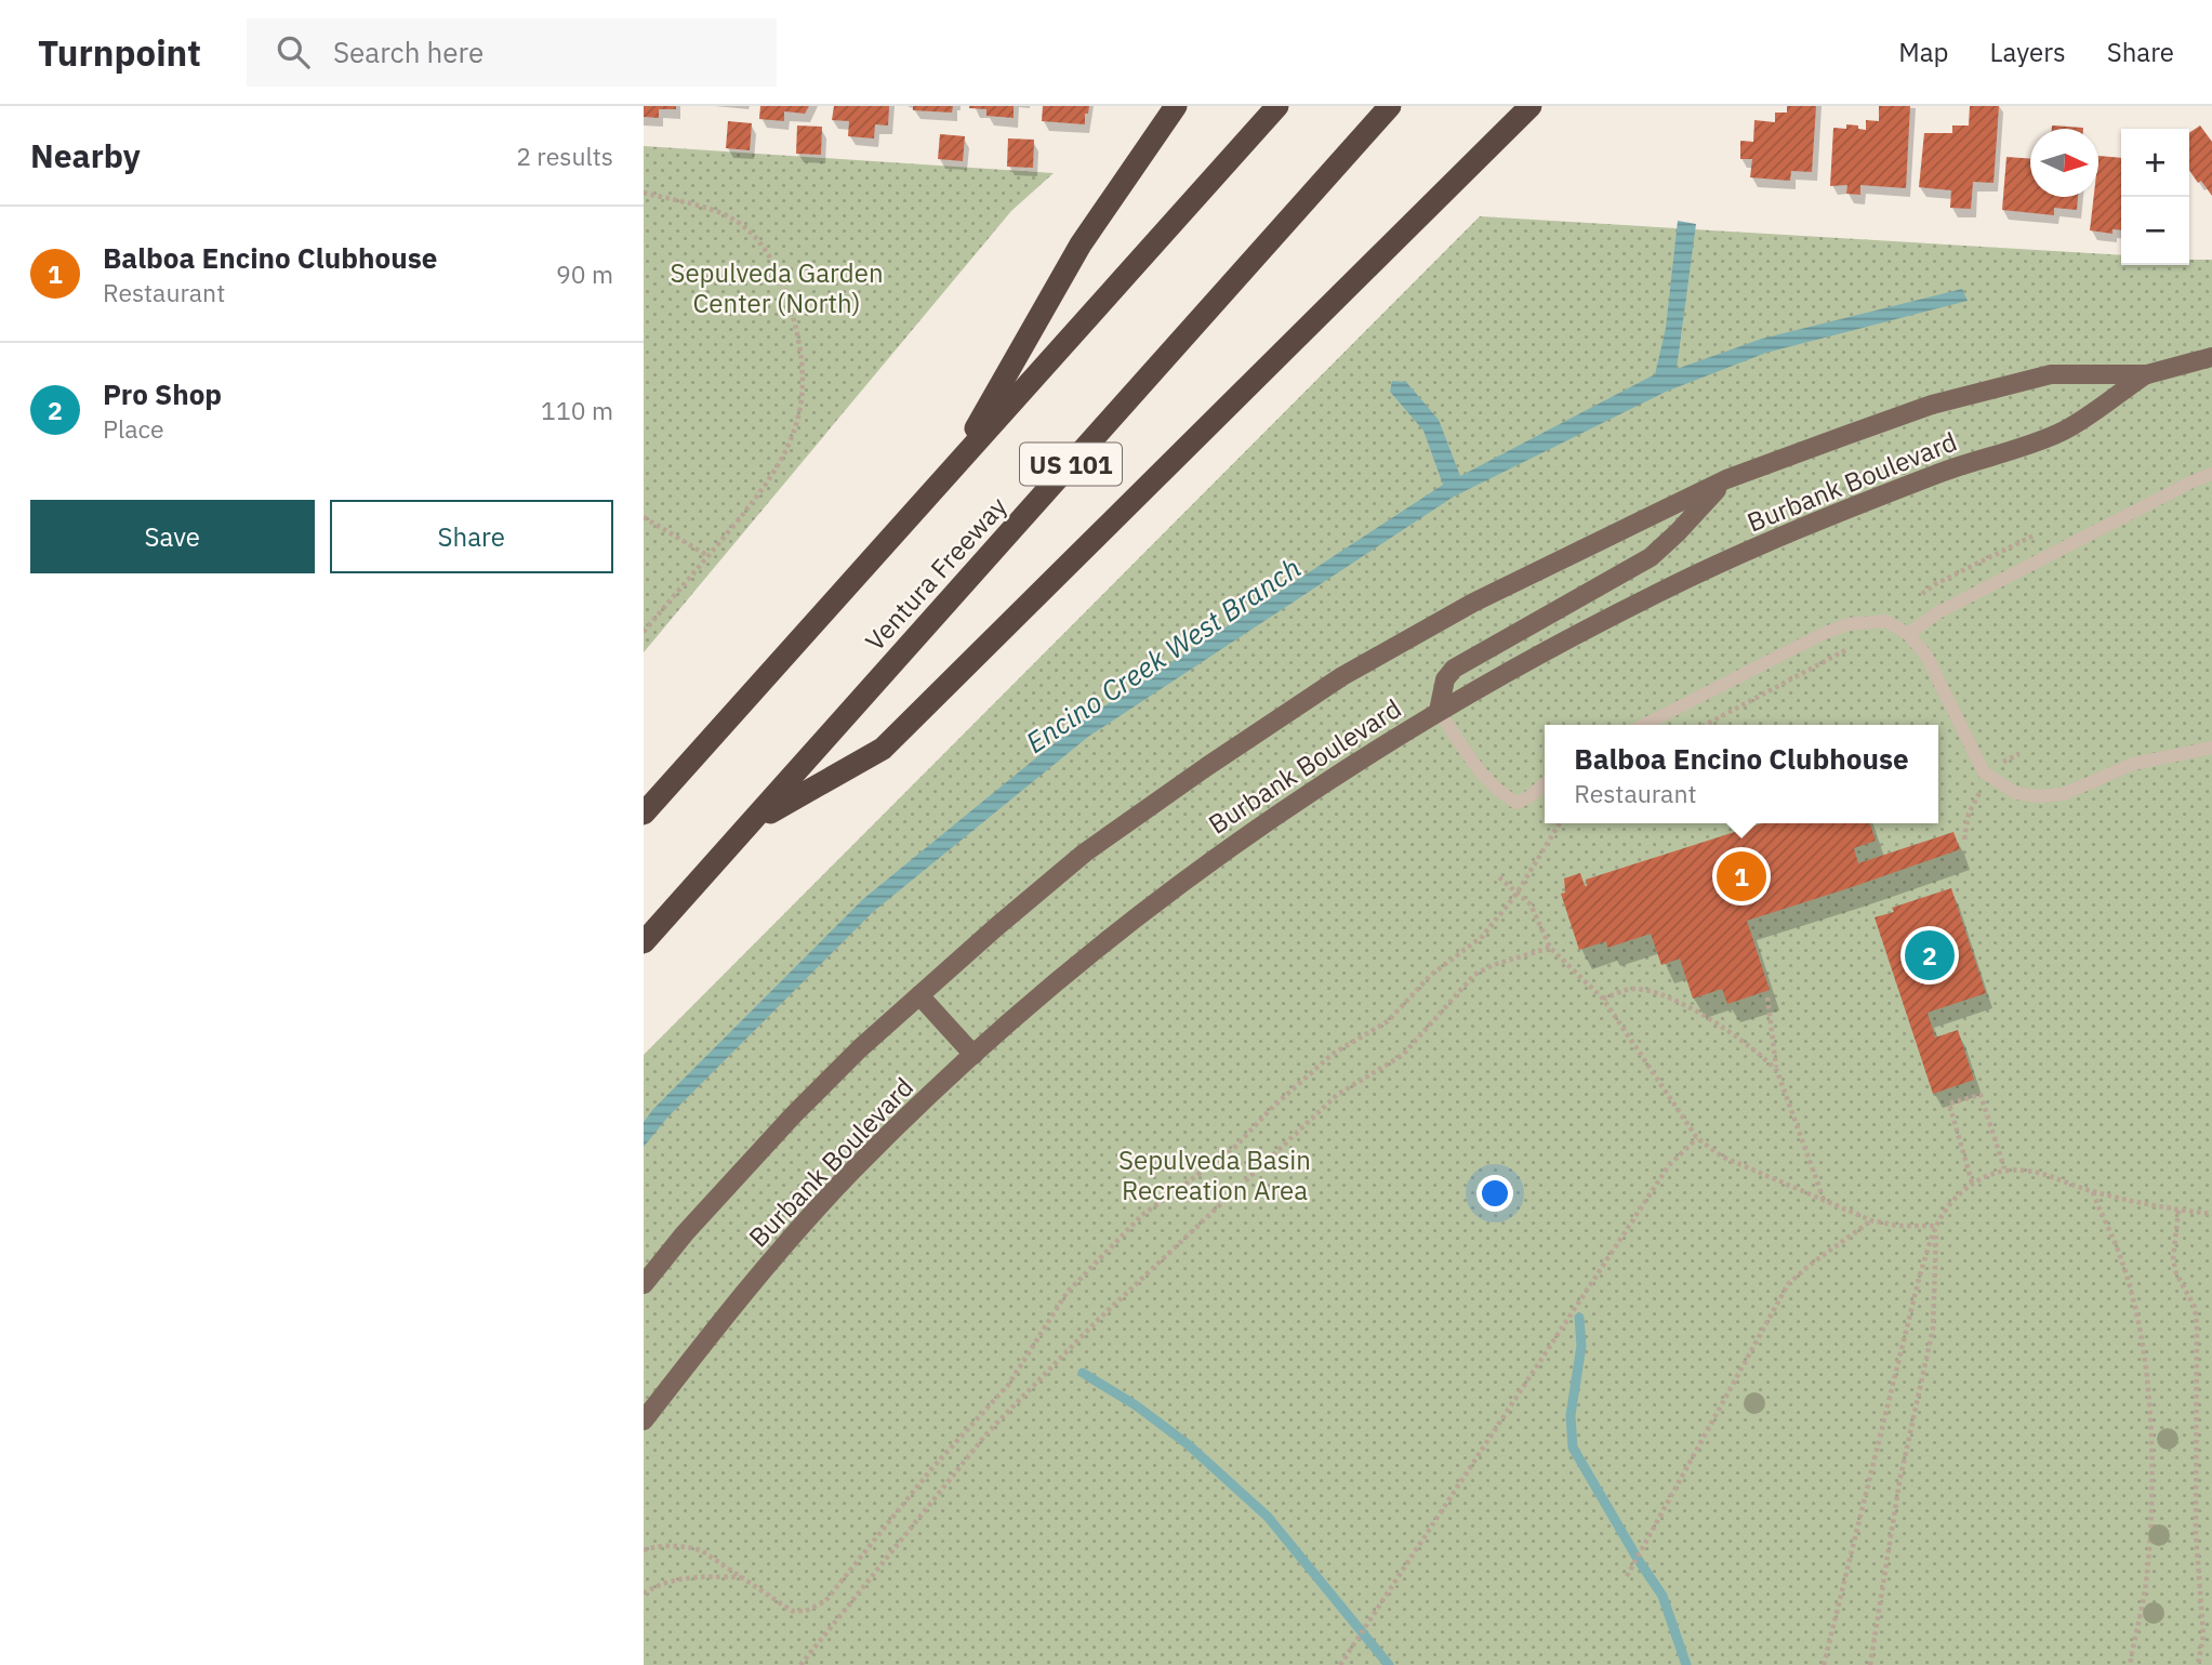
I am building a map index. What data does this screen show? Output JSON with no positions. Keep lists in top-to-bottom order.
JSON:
{
  "streets": {
    "highway": ["US 101", "Ventura Freeway"],
    "main road": ["Burbank Boulevard"]
  },
  "water": ["Encino Creek West Branch"],
  "parks": ["Sepulveda Garden Center (North)", "Sepulveda Basin Recreation Area"],
  "north": "right",
  "page": {
    "header": "Turnpoint",
    "search": "Search here",
    "nav": ["Map", "Layers", "Share"],
    "heading": ["Nearby", "2 results"],
    "map_buttons": ["+", "−"],
    "list": [
      {
        "mark": "1",
        "name": "Balboa Encino Clubhouse",
        "note": "Restaurant",
        "value": "90 m"
      },
      {
        "mark": "2",
        "name": "Pro Shop",
        "note": "Place",
        "value": "110 m"
      }
    ],
    "buttons": ["Save", "Share"],
    "popup": ["Balboa Encino Clubhouse", "Restaurant"],
    "pins": ["1", "2"]
  }
}
